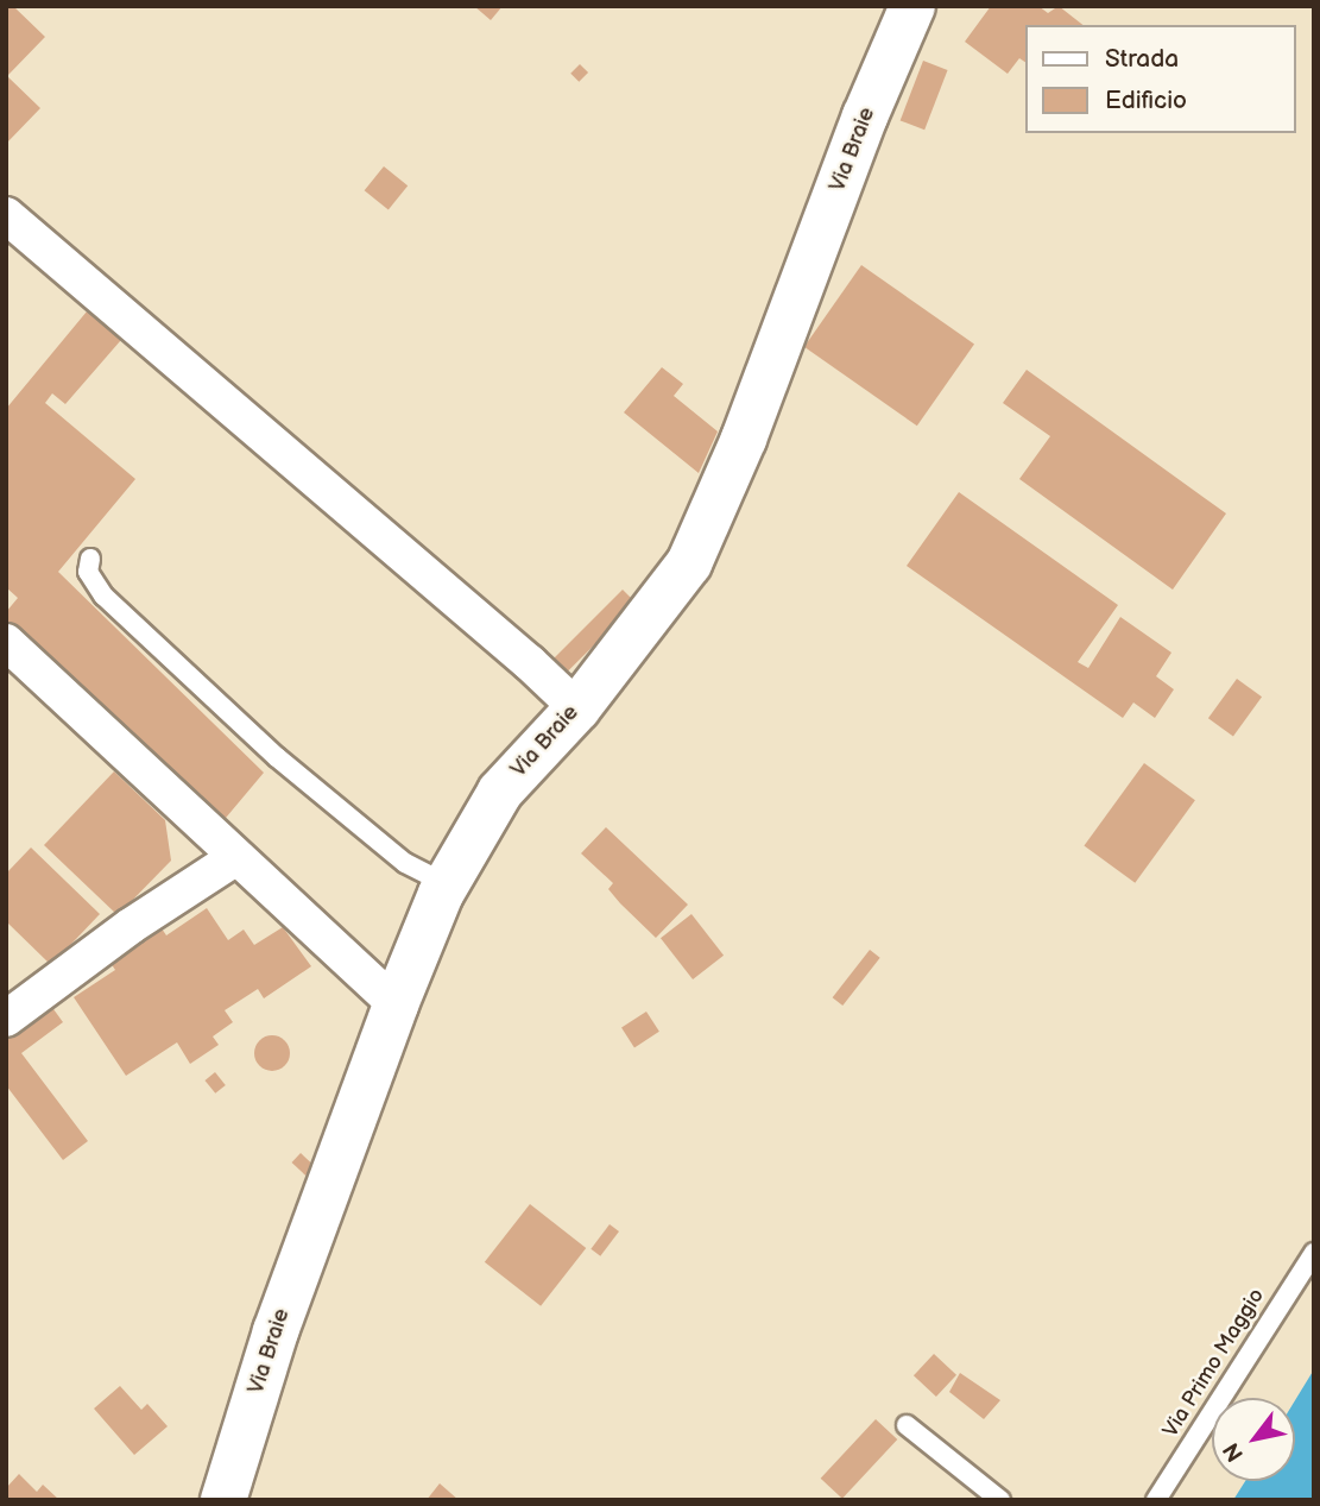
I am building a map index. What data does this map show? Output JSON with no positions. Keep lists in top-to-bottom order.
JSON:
{
  "streets": {
    "street": ["Via Braie"],
    "lane": ["Via Primo Maggio"]
  },
  "legend": ["Strada", "Edificio"],
  "north": "bottom left"
}
